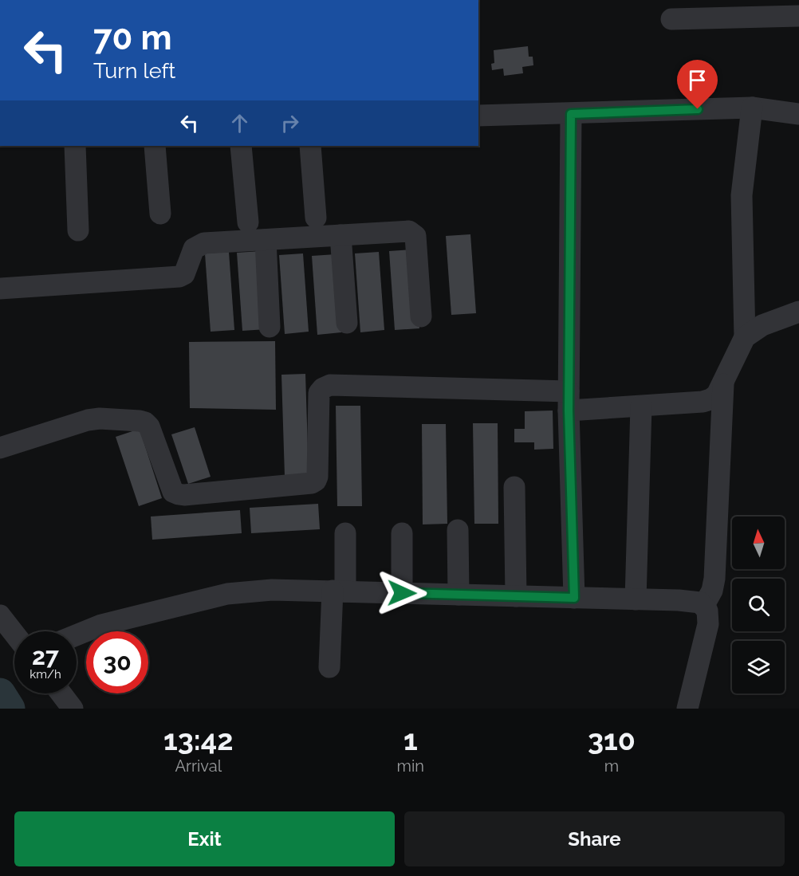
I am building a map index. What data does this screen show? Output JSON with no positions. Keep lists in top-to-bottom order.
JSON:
{
  "north": "top",
  "page": {
    "turn": ["70 m", "Turn left"],
    "speed": "27 km/h",
    "limit": "30",
    "eta": [
      "13:42",
      "Arrival",
      "1",
      "min",
      "310",
      "m"
    ],
    "buttons": ["Exit", "Share"]
  }
}
